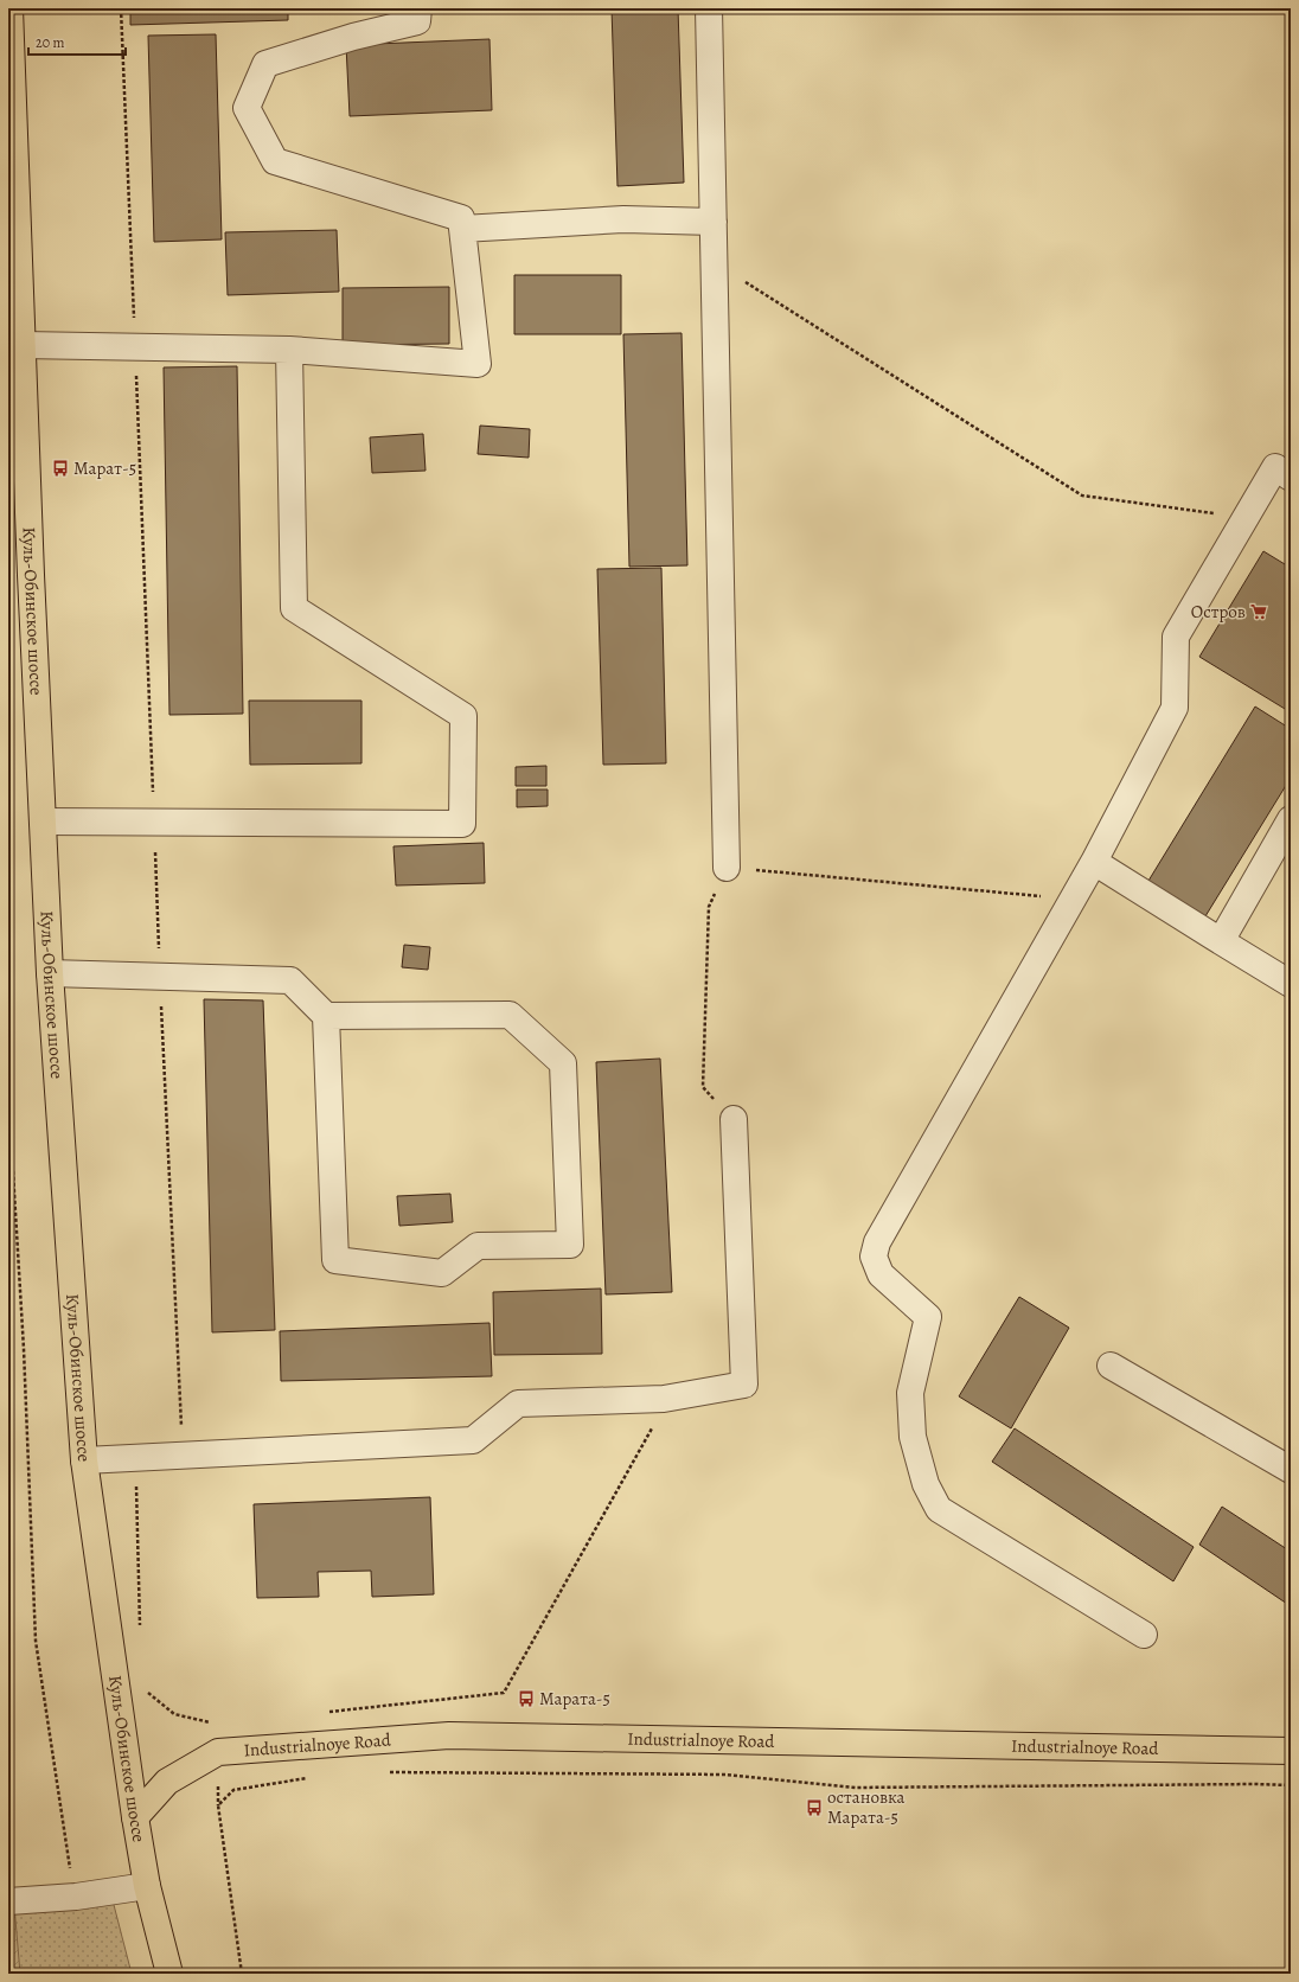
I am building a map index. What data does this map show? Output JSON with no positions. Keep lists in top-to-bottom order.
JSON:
{
  "streets": {
    "main road": ["Куль-Обинское шоссе", "Industrialnoye Road"]
  },
  "crossings": [
    ["Куль-Обинское шоссе", "Industrialnoye Road"]
  ],
  "places": {
    "bus stop": ["Марат-5", "Марата-5", "остановка Марата-5"],
    "supermarket": ["Остров"]
  },
  "scale_bar": "20 m"
}
